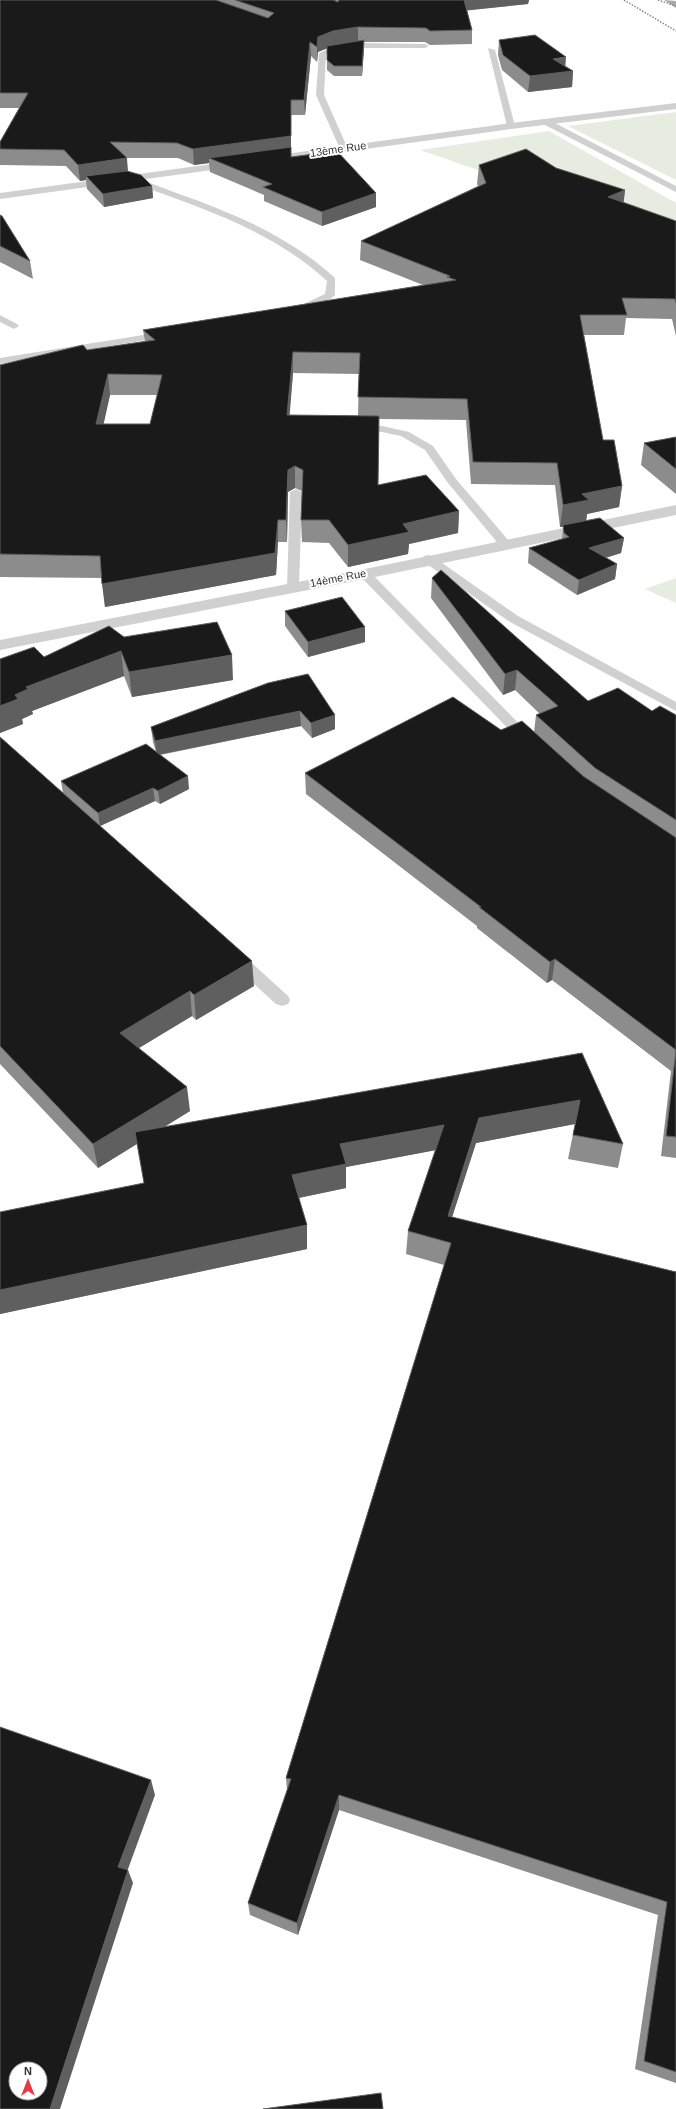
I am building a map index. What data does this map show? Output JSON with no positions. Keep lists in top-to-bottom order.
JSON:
{
  "streets": {
    "street": ["13ème Rue", "14ème Rue"]
  },
  "north": "top"
}
